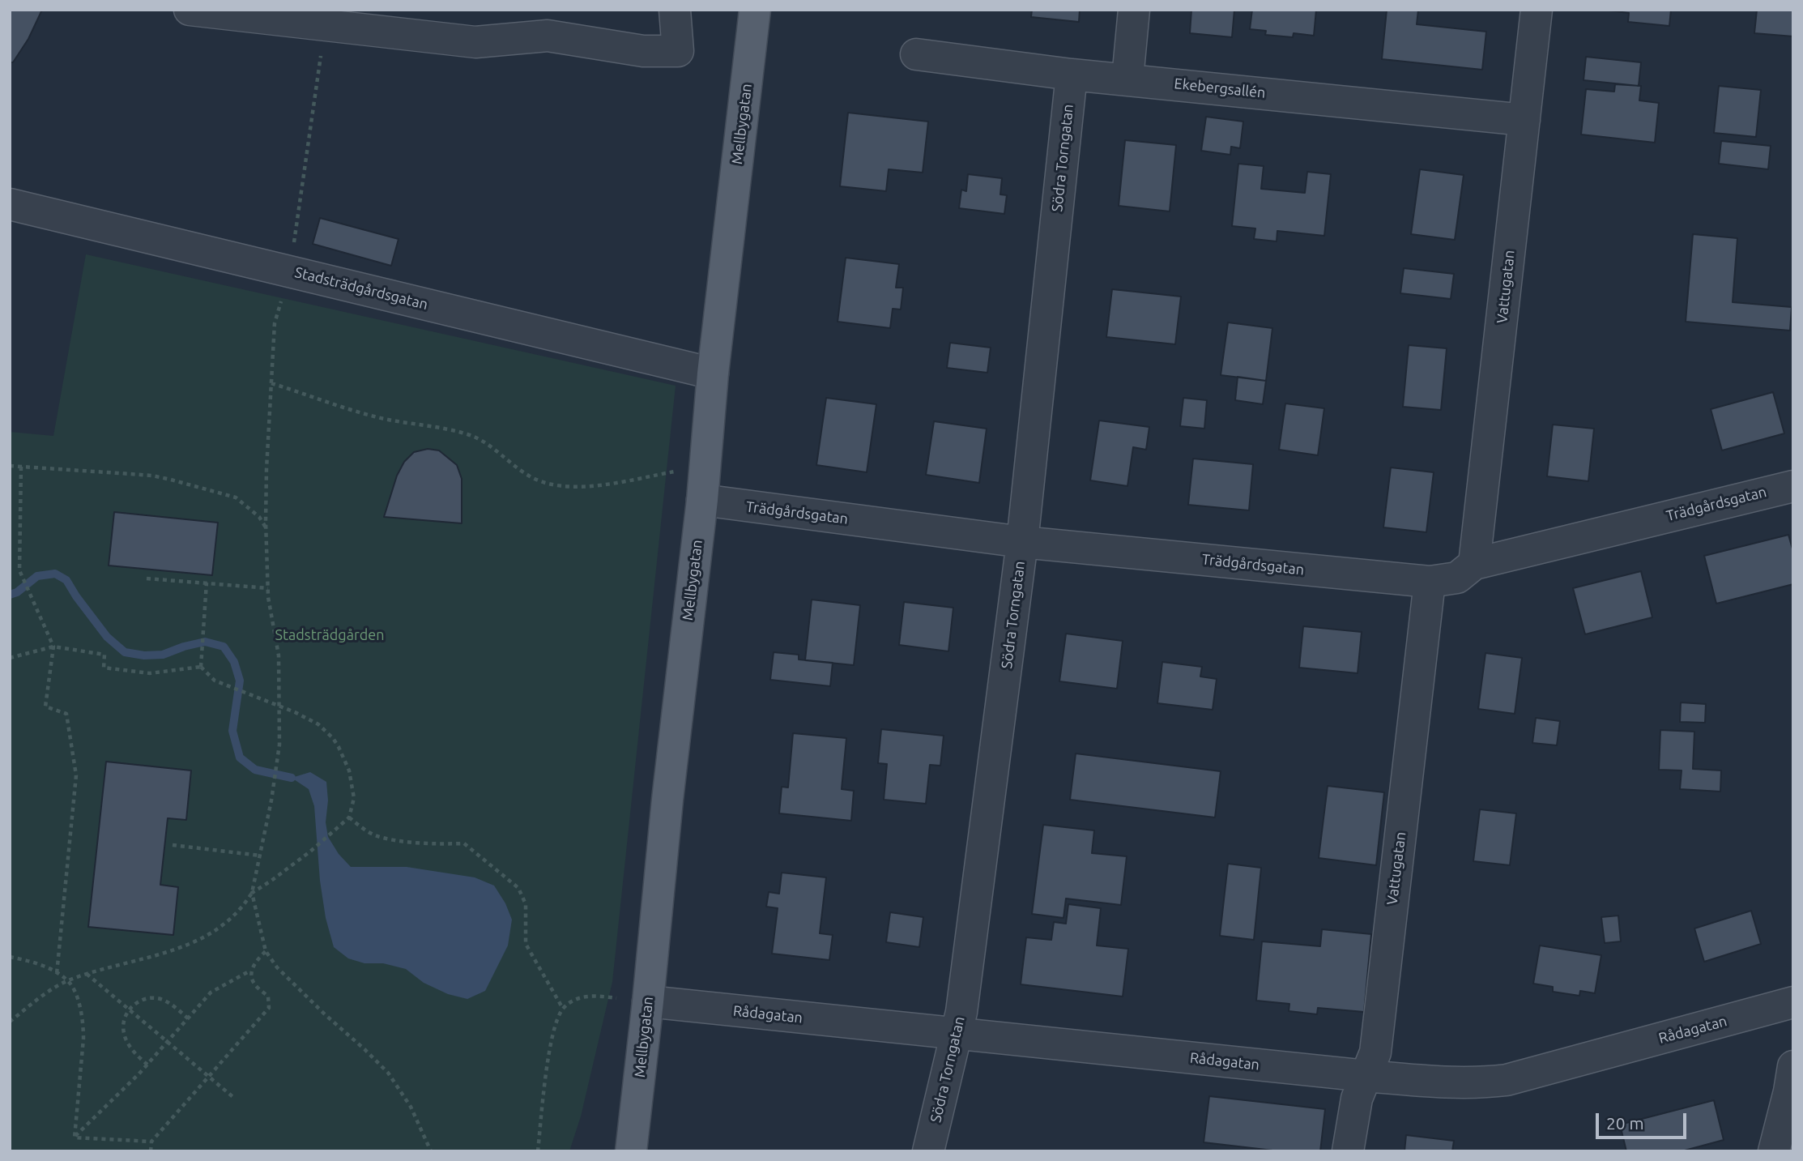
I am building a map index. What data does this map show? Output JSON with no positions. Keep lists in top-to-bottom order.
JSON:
{
  "streets": {
    "main road": ["Mellbygatan"],
    "street": [
      "Ekebergsallén",
      "Södra Torngatan",
      "Vattugatan",
      "Stadsträdgårdsgatan",
      "Trädgårdsgatan",
      "Rådagatan"
    ]
  },
  "crossings": [
    ["Ekebergsallén", "Södra Torngatan"],
    ["Ekebergsallén", "Vattugatan"],
    ["Mellbygatan", "Stadsträdgårdsgatan"],
    ["Mellbygatan", "Trädgårdsgatan"],
    ["Mellbygatan", "Rådagatan"],
    ["Södra Torngatan", "Trädgårdsgatan"],
    ["Södra Torngatan", "Rådagatan"],
    ["Vattugatan", "Trädgårdsgatan"],
    ["Vattugatan", "Rådagatan"]
  ],
  "parks": ["Stadsträdgården"],
  "scale_bar": "20 m"
}
